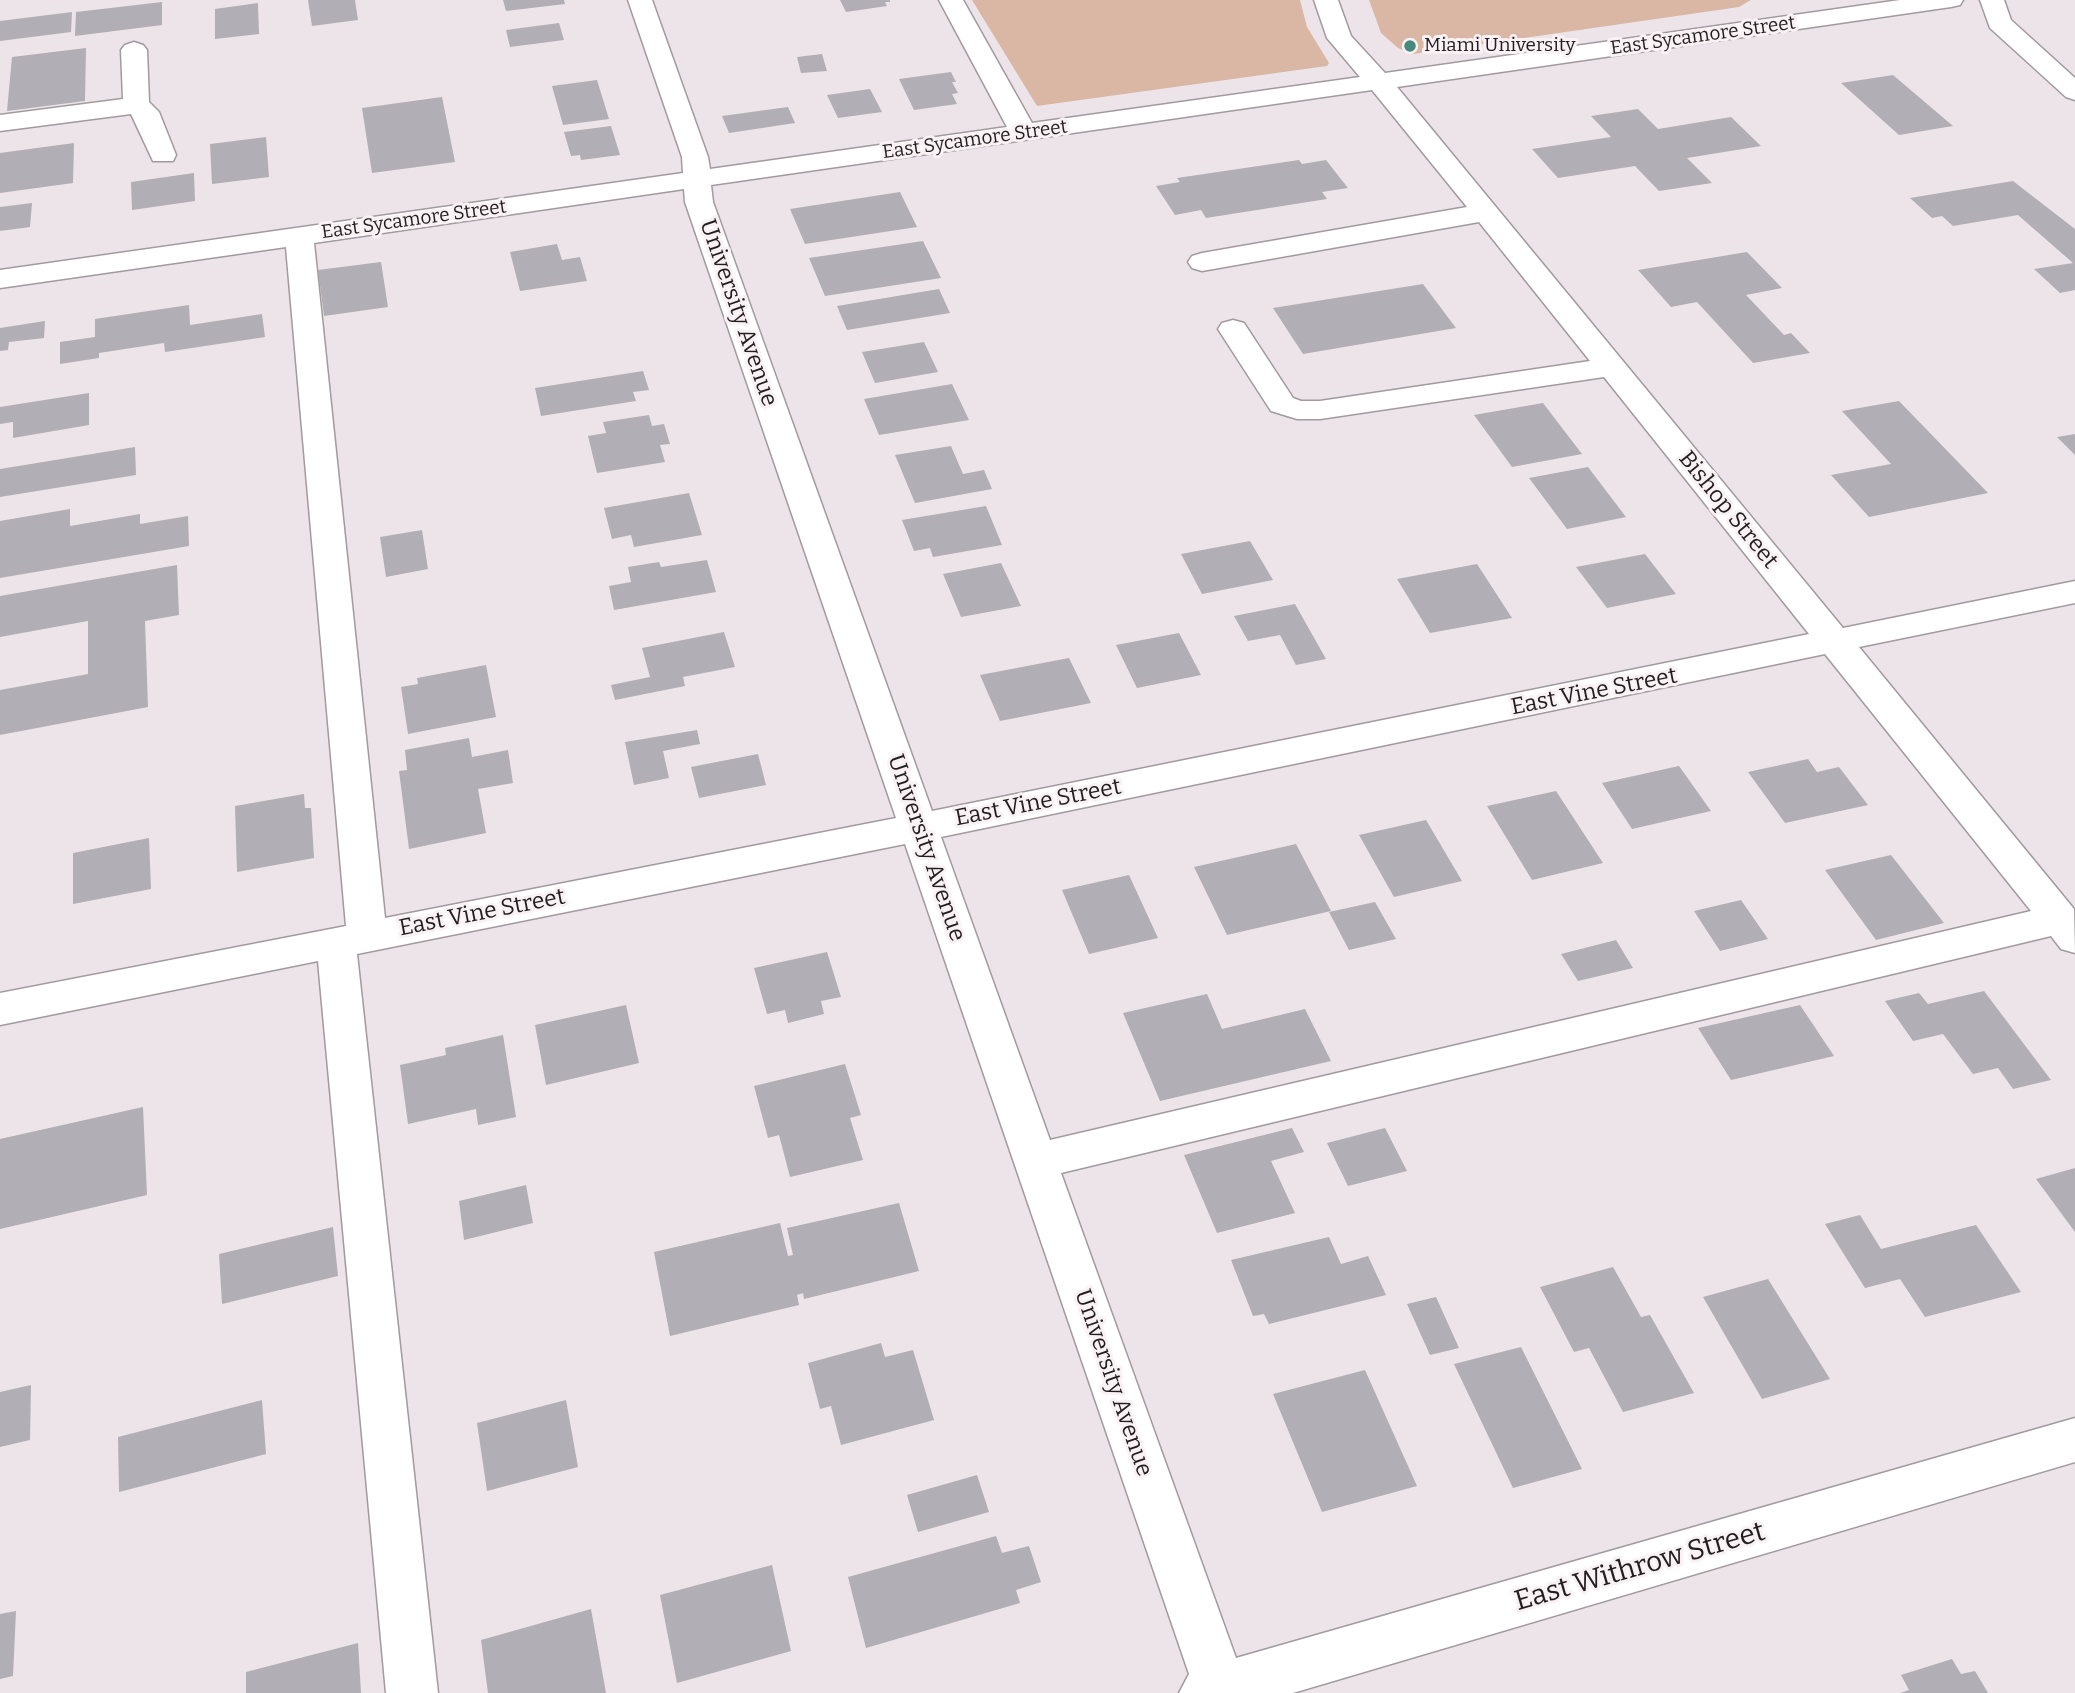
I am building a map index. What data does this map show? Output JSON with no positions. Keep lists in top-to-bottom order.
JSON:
{
  "streets": {
    "street": [
      "East Sycamore Street",
      "University Avenue",
      "Bishop Street",
      "East Vine Street",
      "East Withrow Street"
    ]
  },
  "crossings": [
    ["East Sycamore Street", "University Avenue"],
    ["East Sycamore Street", "Bishop Street"],
    ["University Avenue", "East Vine Street"],
    ["University Avenue", "East Withrow Street"],
    ["Bishop Street", "East Vine Street"]
  ],
  "places": ["Miami University"]
}
